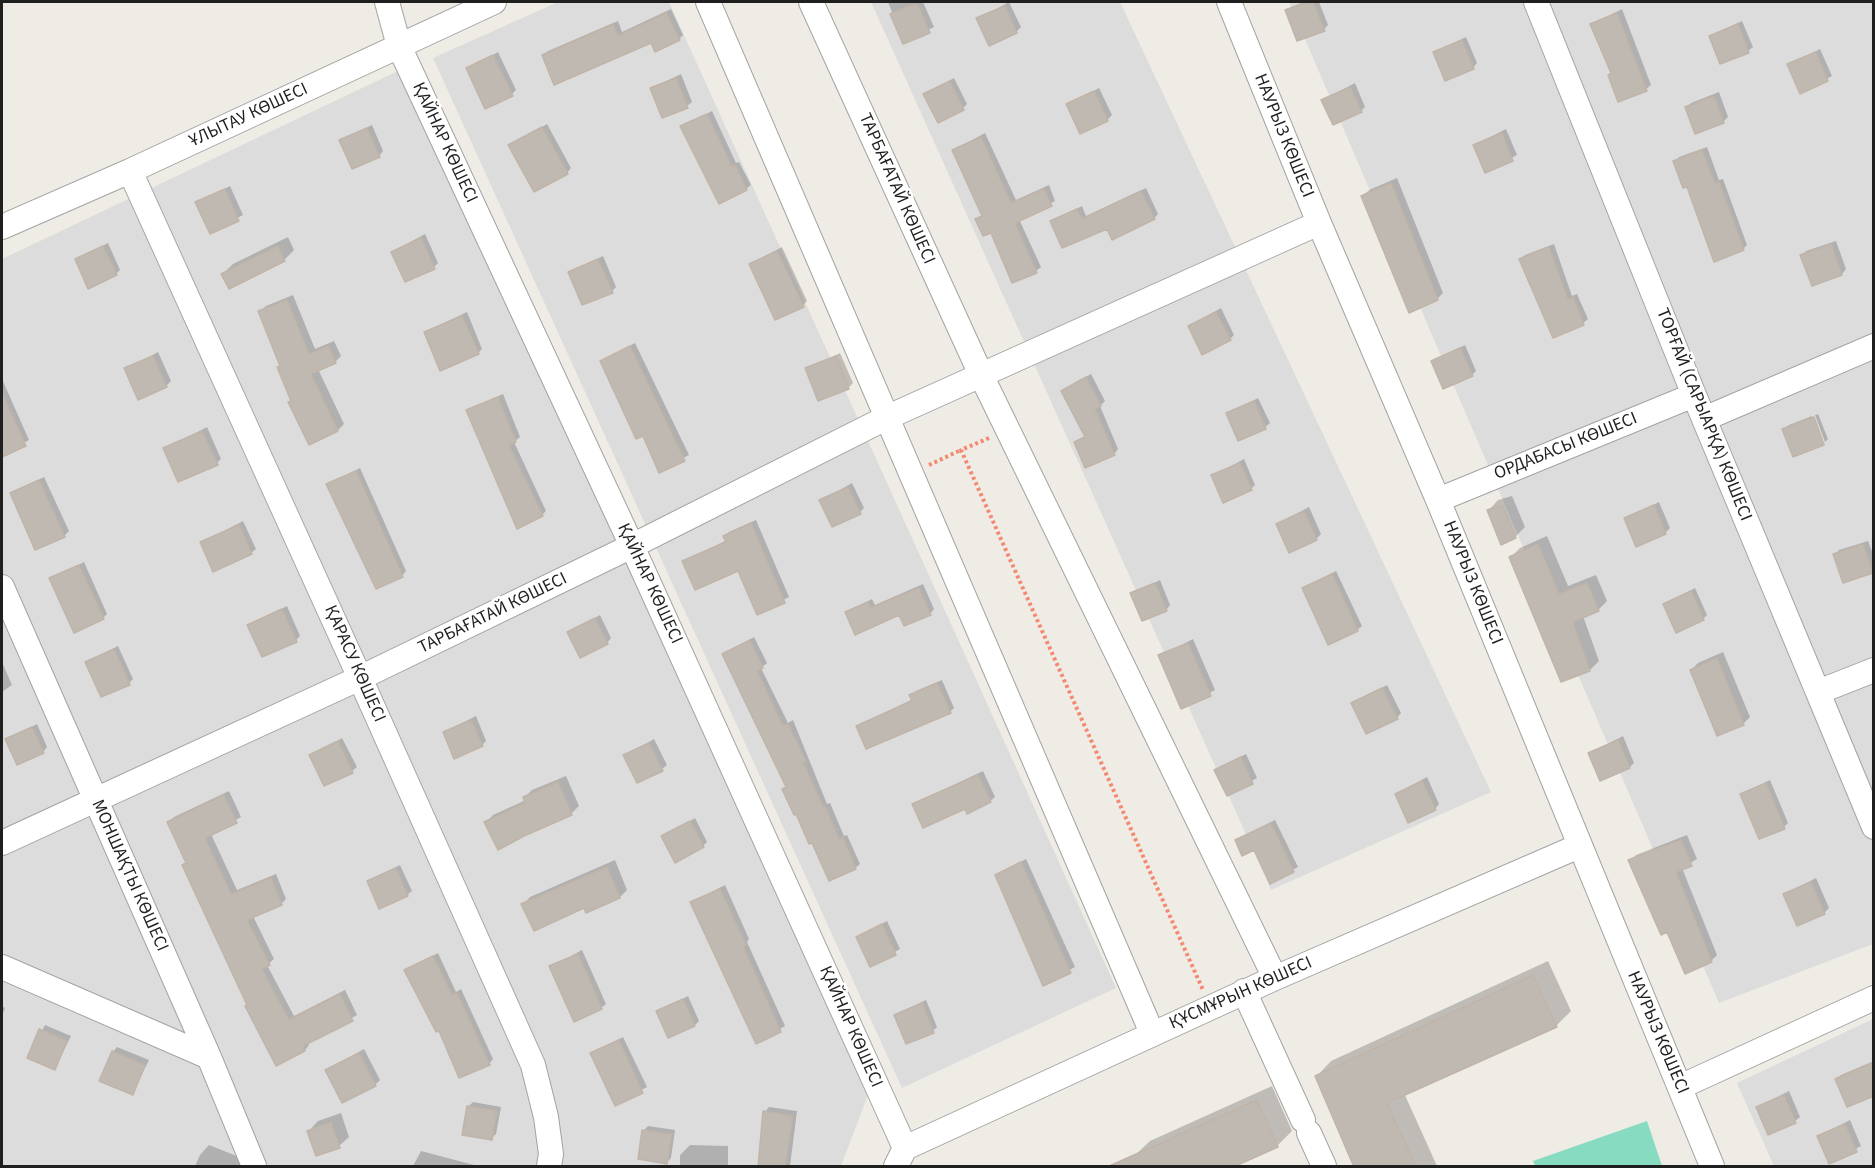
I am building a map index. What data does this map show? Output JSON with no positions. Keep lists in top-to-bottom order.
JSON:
{
  "streets": {
    "street": [
      "ҰЛЫТАУ КӨШЕСІ",
      "НАУРЫЗ КӨШЕСІ",
      "ҚАЙНАР КӨШЕСІ",
      "ТАРБАҒАТАЙ КӨШЕСІ",
      "ТОРҒАЙ (САРЫАРҚА) КӨШЕСІ",
      "ОРДАБАСЫ КӨШЕСІ",
      "ҚАРАСУ КӨШЕСІ",
      "МОНШАҚТЫ КӨШЕСІ",
      "ҚҰСМҰРЫН КӨШЕСІ"
    ]
  },
  "crossings": [
    ["ҰЛЫТАУ КӨШЕСІ", "ҚАЙНАР КӨШЕСІ"],
    ["ҰЛЫТАУ КӨШЕСІ", "ҚАРАСУ КӨШЕСІ"],
    ["НАУРЫЗ КӨШЕСІ", "ТАРБАҒАТАЙ КӨШЕСІ"],
    ["НАУРЫЗ КӨШЕСІ", "ОРДАБАСЫ КӨШЕСІ"],
    ["НАУРЫЗ КӨШЕСІ", "ҚҰСМҰРЫН КӨШЕСІ"],
    ["ҚАЙНАР КӨШЕСІ", "ТАРБАҒАТАЙ КӨШЕСІ"],
    ["ҚАЙНАР КӨШЕСІ", "ҚҰСМҰРЫН КӨШЕСІ"],
    ["ТАРБАҒАТАЙ КӨШЕСІ", "ҚАРАСУ КӨШЕСІ"],
    ["ТАРБАҒАТАЙ КӨШЕСІ", "МОНШАҚТЫ КӨШЕСІ"],
    ["ТОРҒАЙ (САРЫАРҚА) КӨШЕСІ", "ОРДАБАСЫ КӨШЕСІ"]
  ]
}
